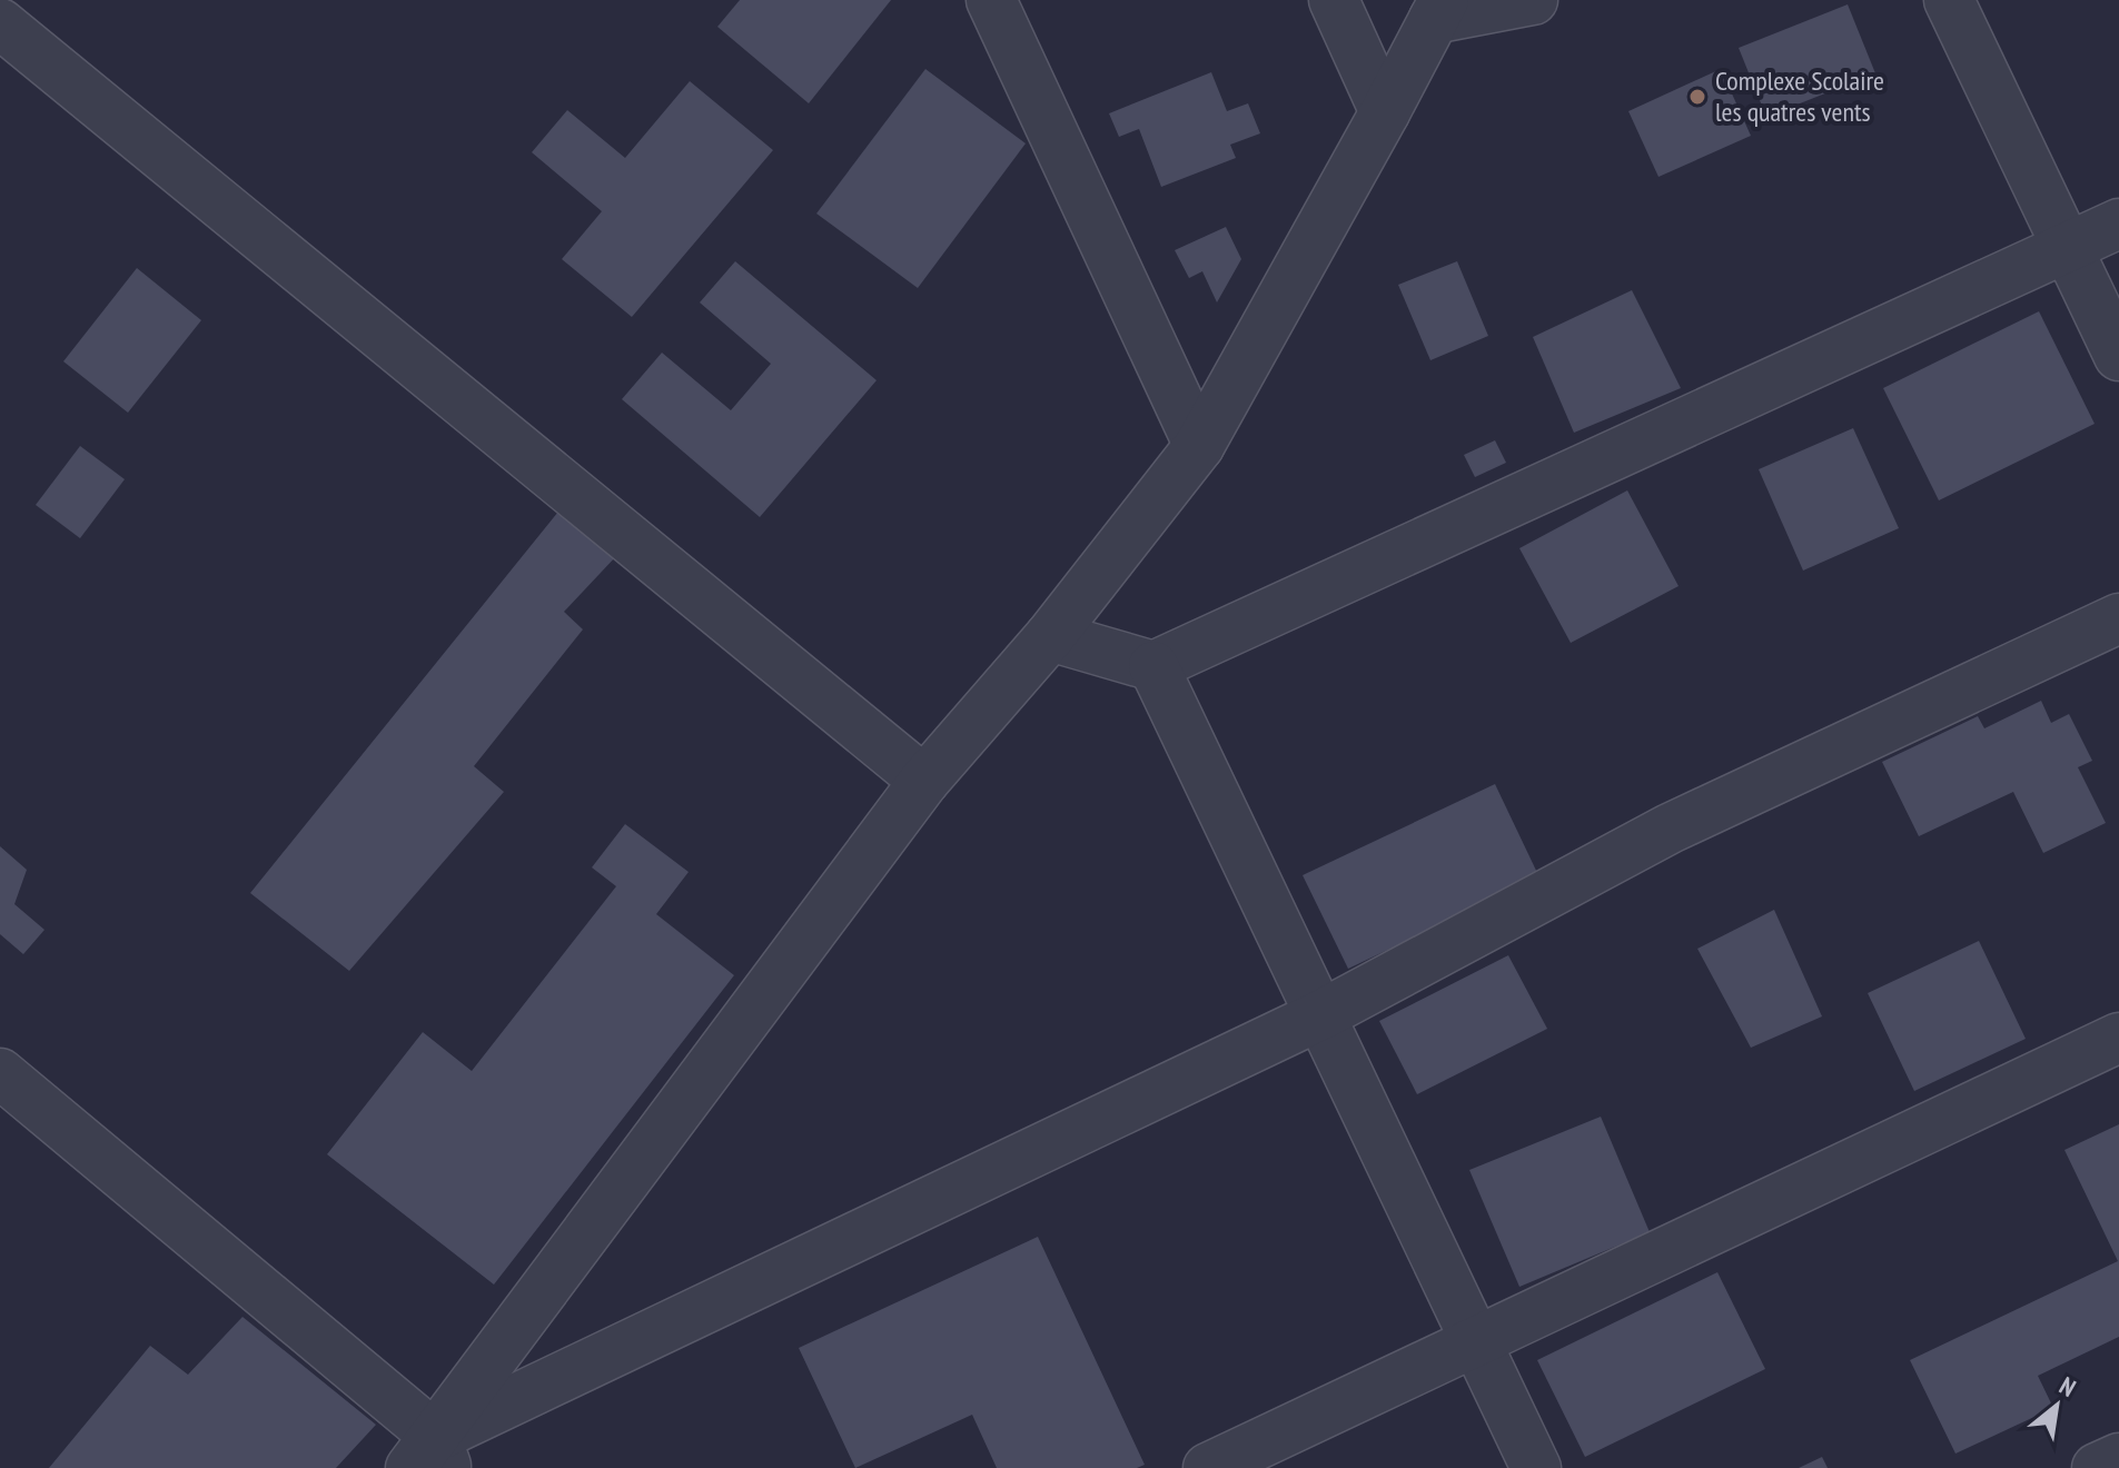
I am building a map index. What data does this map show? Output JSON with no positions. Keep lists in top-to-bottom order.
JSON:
{
  "places": ["Complexe Scolaire les quatres vents"],
  "north": "top right"
}
